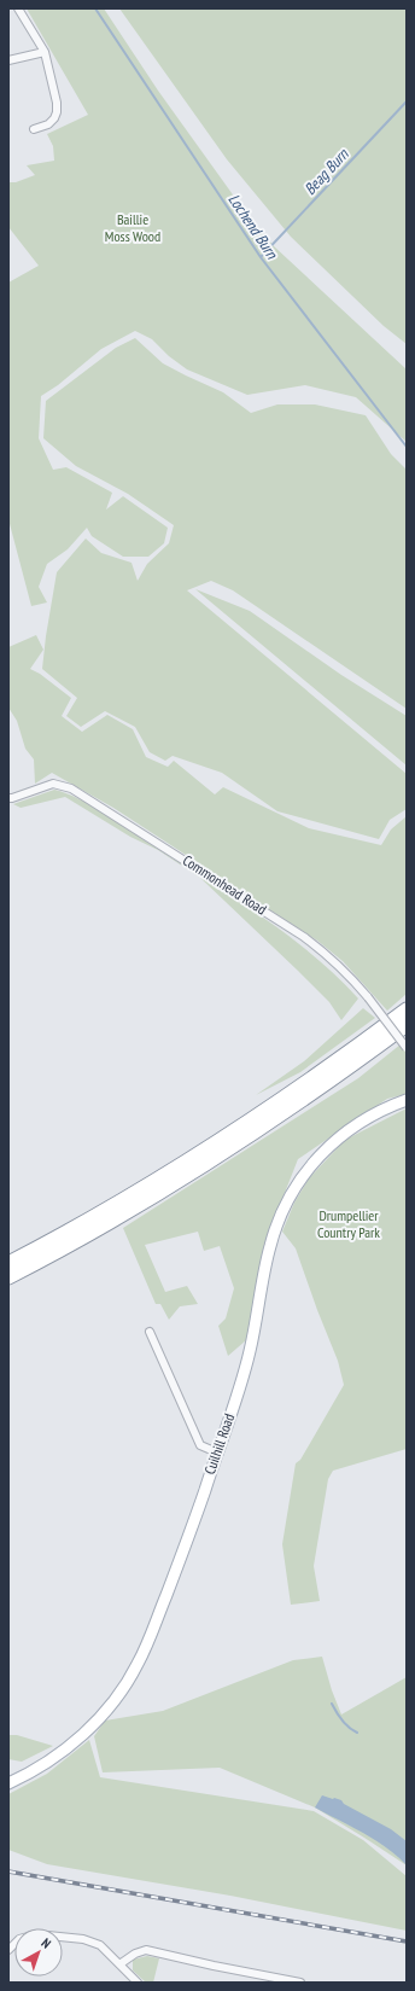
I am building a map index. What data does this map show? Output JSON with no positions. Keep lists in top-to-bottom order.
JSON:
{
  "streets": {
    "main road": ["Cuilhill Road"],
    "street": ["Commonhead Road"]
  },
  "water": ["Beag Burn", "Lochend Burn"],
  "parks": ["Baillie Moss Wood", "Drumpellier Country Park"],
  "north": "top right"
}
